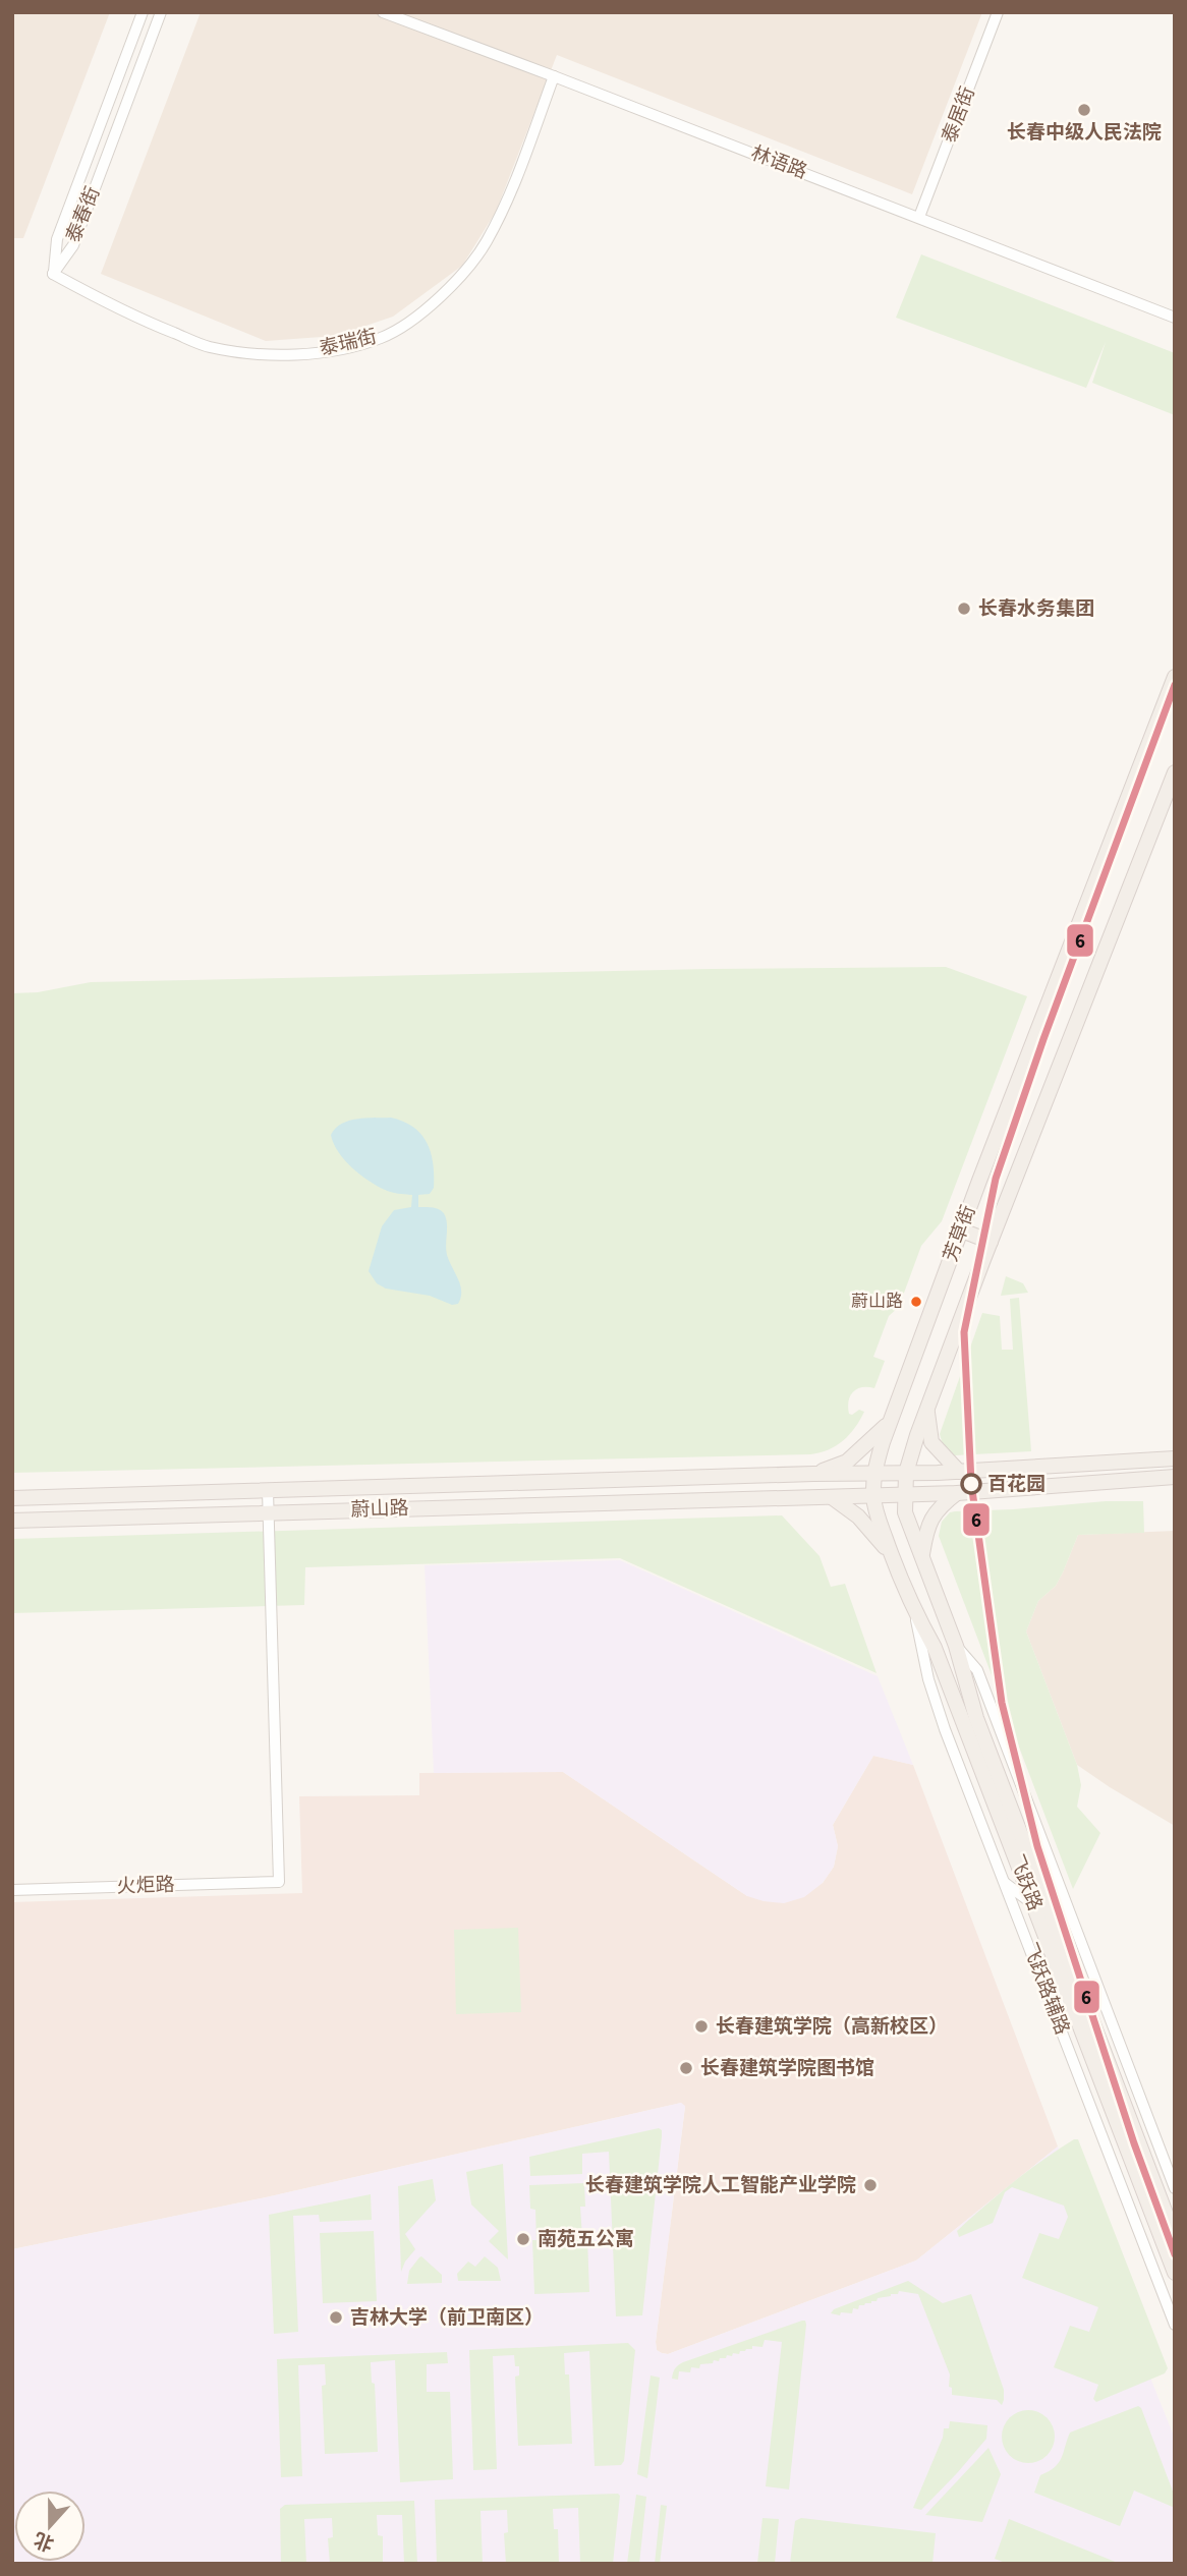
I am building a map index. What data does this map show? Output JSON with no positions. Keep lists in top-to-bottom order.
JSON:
{
  "streets": {
    "main road": ["芳草街", "蔚山路", "飞跃路"],
    "street": [
      "泰居街",
      "林语路",
      "泰春街",
      "泰瑞街",
      "火炬路",
      "飞跃路辅路"
    ]
  },
  "crossings": [
    ["泰居街", "林语路"],
    ["林语路", "泰瑞街"],
    ["泰春街", "泰瑞街"],
    ["芳草街", "蔚山路"],
    ["芳草街", "飞跃路"],
    ["蔚山路", "飞跃路"],
    ["蔚山路", "火炬路"],
    ["飞跃路", "飞跃路辅路"]
  ],
  "places": [
    "长春中级人民法院",
    "长春水务集团",
    "蔚山路",
    "百花园",
    "长春建筑学院（高新校区）",
    "长春建筑学院图书馆",
    "长春建筑学院人工智能产业学院",
    "南苑五公寓",
    "吉林大学（前卫南区）"
  ],
  "lines": ["transit line 6"],
  "north": "bottom"
}
